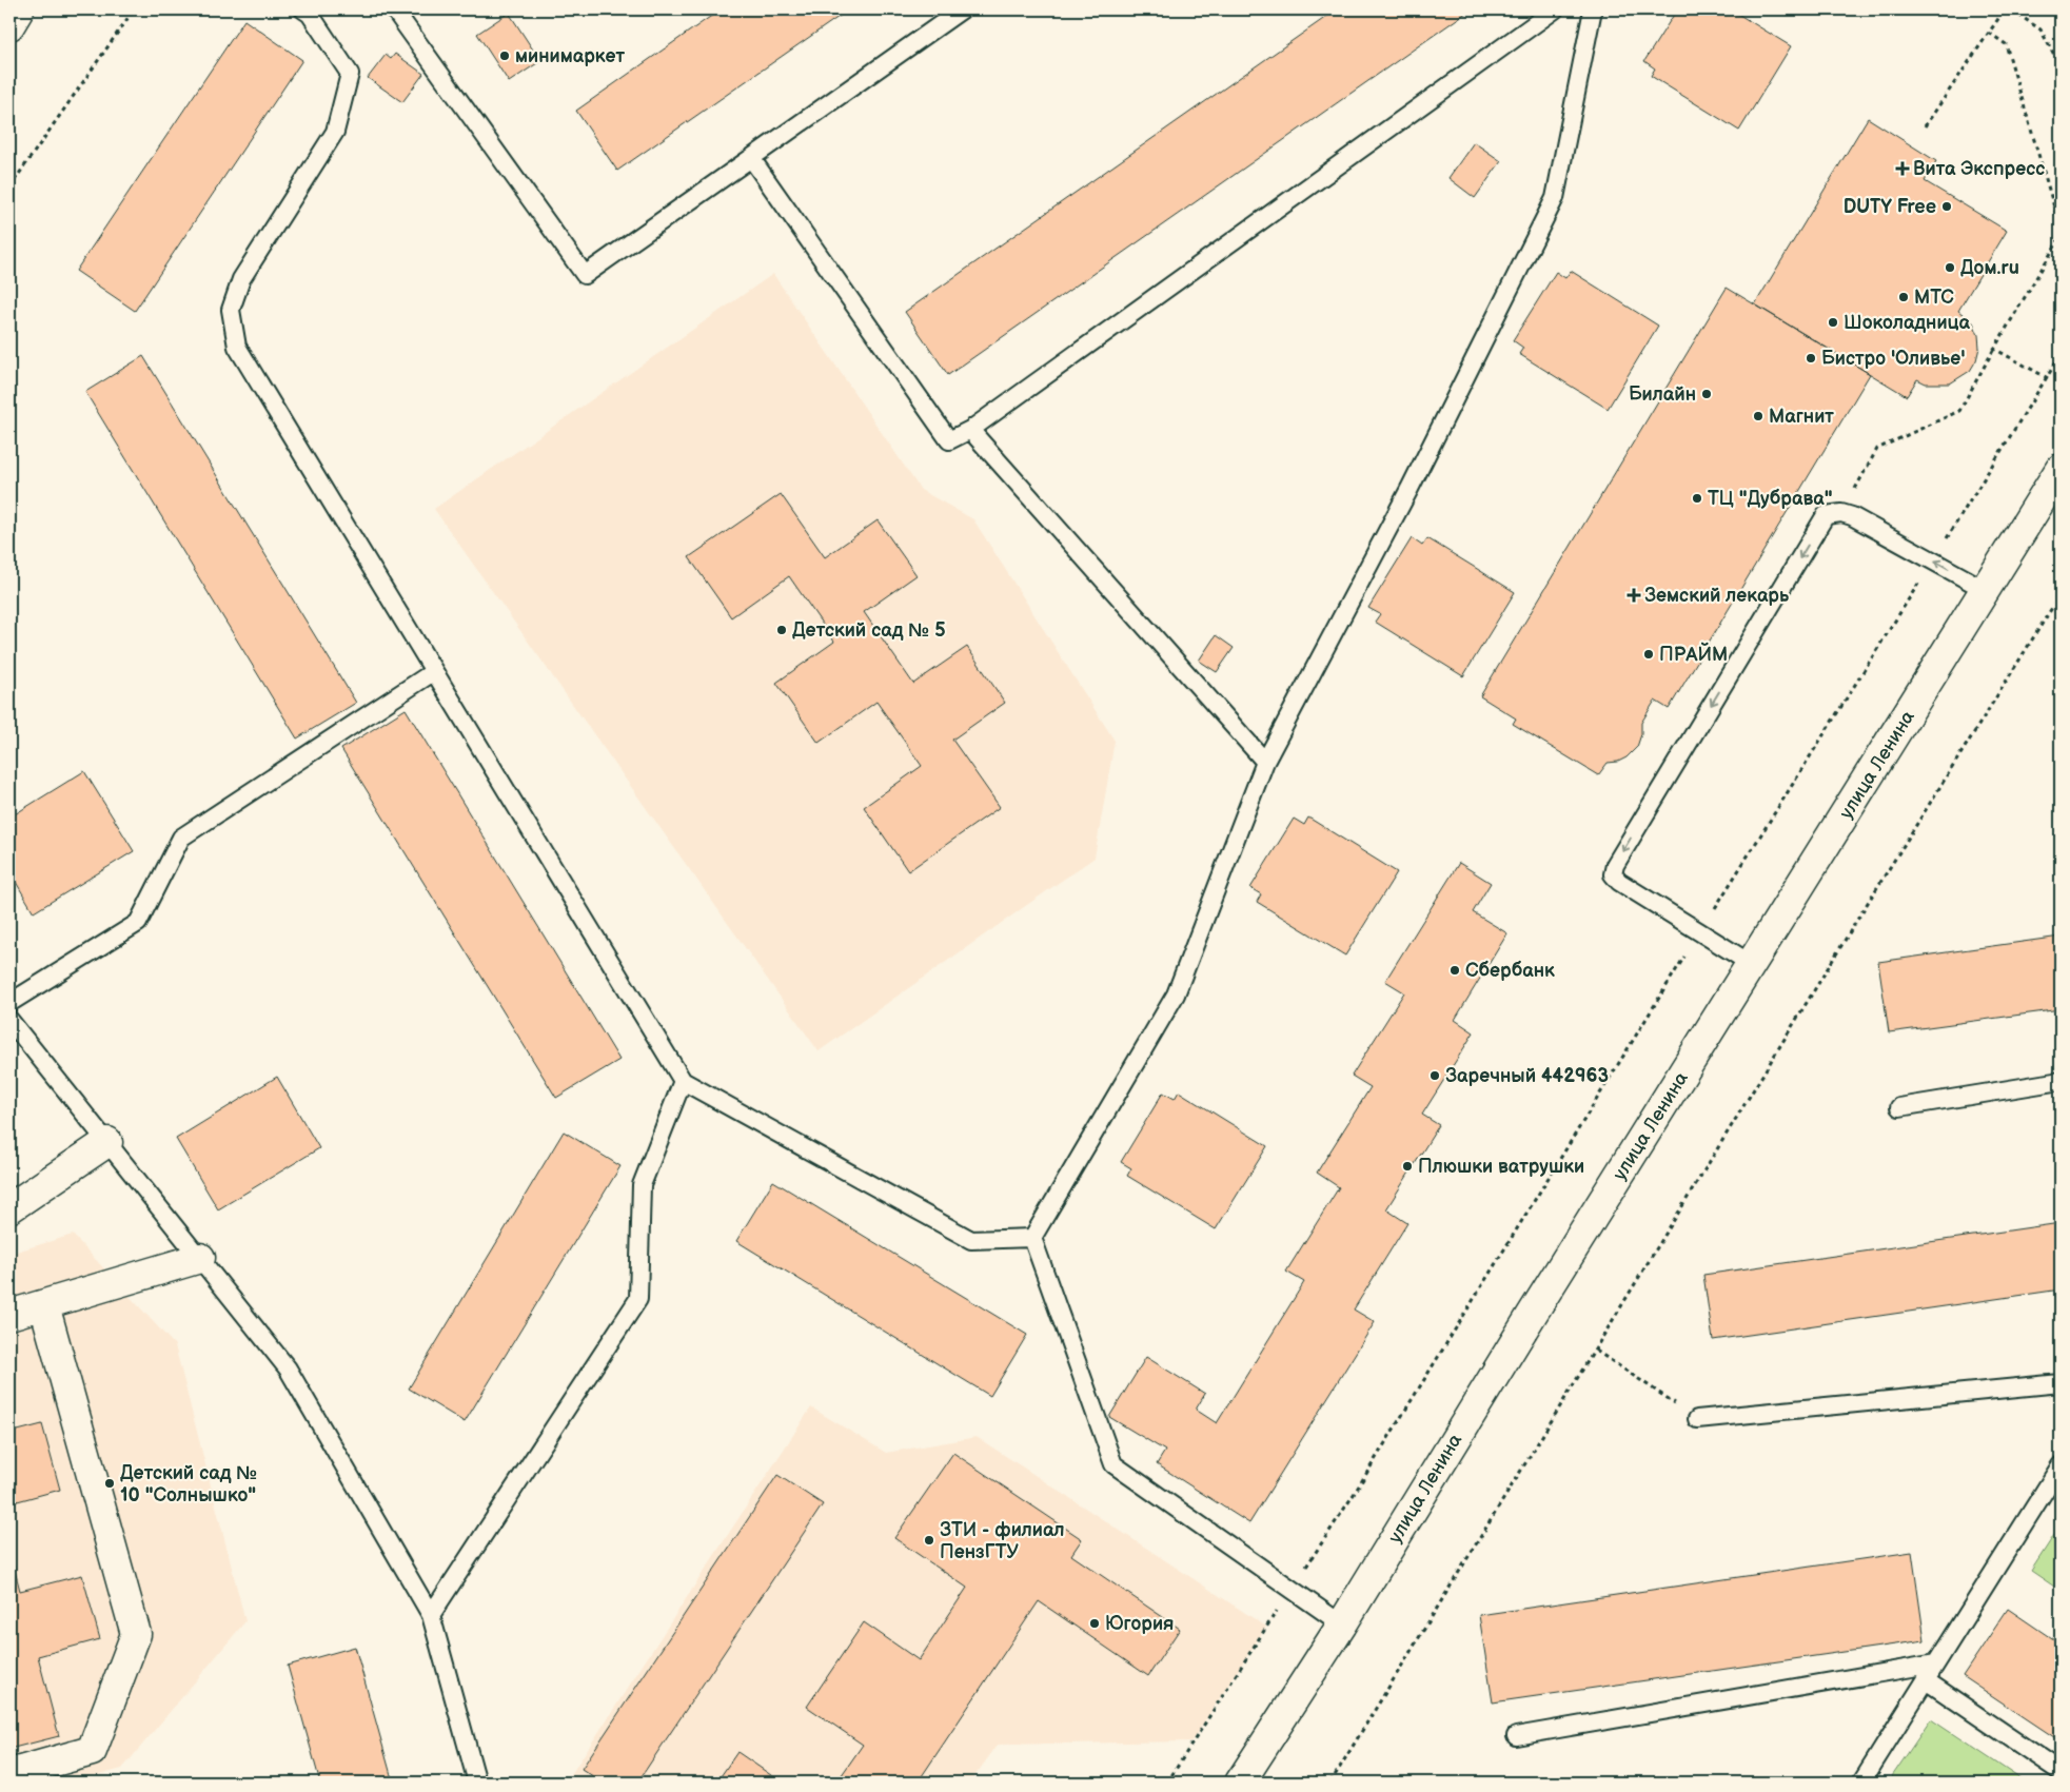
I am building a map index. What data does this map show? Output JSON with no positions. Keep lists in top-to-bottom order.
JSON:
{
  "streets": {
    "main road": ["улица Ленина"]
  },
  "places": {
    "other": [
      "минимаркет",
      "DUTY Free",
      "Дом.ru",
      "МТС",
      "Шоколадница",
      "Бистро 'Оливье'",
      "Билайн",
      "Магнит",
      "ТЦ \"Дубрава\"",
      "Детский сад № 5",
      "ПРАЙМ",
      "Сбербанк",
      "Заречный 442963",
      "Плюшки ватрушки",
      "Детский сад № 10 \"Солнышко\"",
      "ЗТИ - филиал ПензГТУ",
      "Югория"
    ],
    "health": ["Вита Экспресс", "Земский лекарь"]
  }
}
